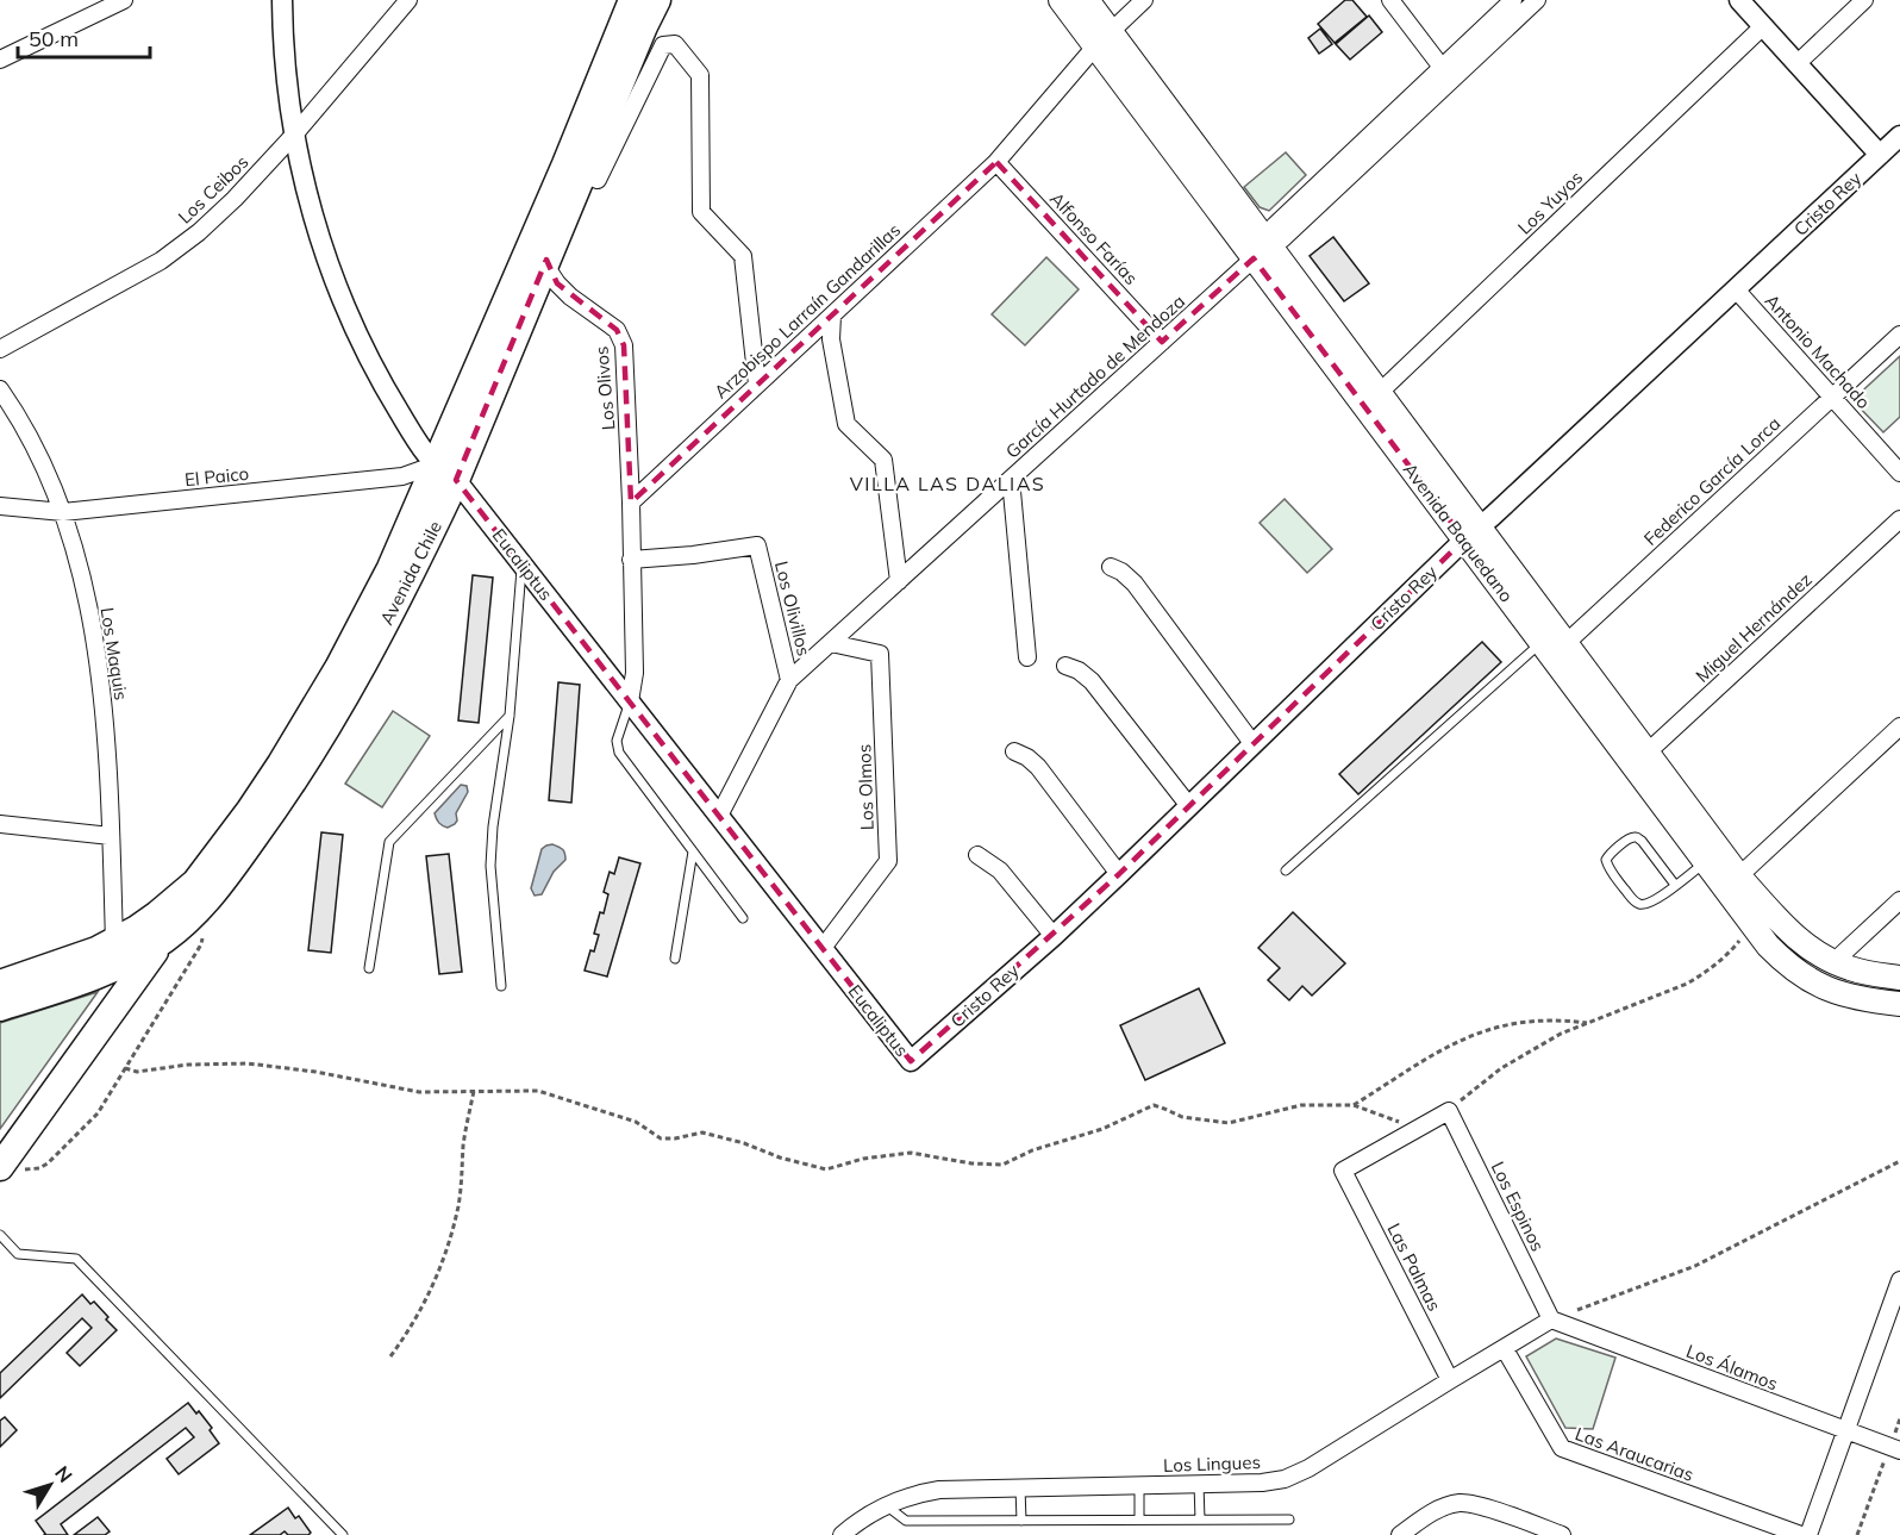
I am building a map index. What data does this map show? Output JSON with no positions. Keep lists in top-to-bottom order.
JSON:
{
  "streets": {
    "highway": ["Avenida Chile"],
    "main road": ["Avenida Baquedano"],
    "street": [
      "Los Ceibos",
      "Los Yuyos",
      "Cristo Rey",
      "Alfonso Farías",
      "Arzobispo Larraín Gandarillas",
      "Antonio Machado",
      "García Hurtado de Mendoza",
      "Los Olivos",
      "El Paico",
      "Federico García Lorca",
      "Eucaliptus",
      "Los Olivillos",
      "Miguel Hernández",
      "Los Maquis",
      "Los Olmos",
      "Los Espinos",
      "Las Palmas",
      "Los Álamos",
      "Las Araucarias",
      "Los Lingues"
    ]
  },
  "crossings": [
    ["Los Ceibos", "Eucaliptus"],
    ["Los Yuyos", "Avenida Baquedano"],
    ["Cristo Rey", "Antonio Machado"],
    ["Cristo Rey", "Avenida Baquedano"],
    ["Cristo Rey", "Eucaliptus"],
    ["Alfonso Farías", "Arzobispo Larraín Gandarillas"],
    ["Alfonso Farías", "García Hurtado de Mendoza"],
    ["Arzobispo Larraín Gandarillas", "Los Olivos"],
    ["Arzobispo Larraín Gandarillas", "Avenida Baquedano"],
    ["Antonio Machado", "Federico García Lorca"],
    ["García Hurtado de Mendoza", "Avenida Baquedano"],
    ["García Hurtado de Mendoza", "Eucaliptus"],
    ["García Hurtado de Mendoza", "Los Olivillos"],
    ["García Hurtado de Mendoza", "Los Olmos"],
    ["Los Olivos", "Avenida Chile"],
    ["El Paico", "Eucaliptus"],
    ["El Paico", "Avenida Chile"],
    ["El Paico", "Los Maquis"],
    ["Federico García Lorca", "Avenida Baquedano"],
    ["Avenida Baquedano", "Miguel Hernández"],
    ["Eucaliptus", "Avenida Chile"],
    ["Eucaliptus", "Los Olmos"],
    ["Avenida Chile", "Los Maquis"],
    ["Los Espinos", "Los Álamos"],
    ["Los Espinos", "Los Lingues"],
    ["Las Palmas", "Los Lingues"],
    ["Los Álamos", "Los Lingues"],
    ["Las Araucarias", "Los Lingues"]
  ],
  "districts": ["VILLA LAS DALIAS"],
  "scale_bar": "50 m",
  "north": "top right"
}
